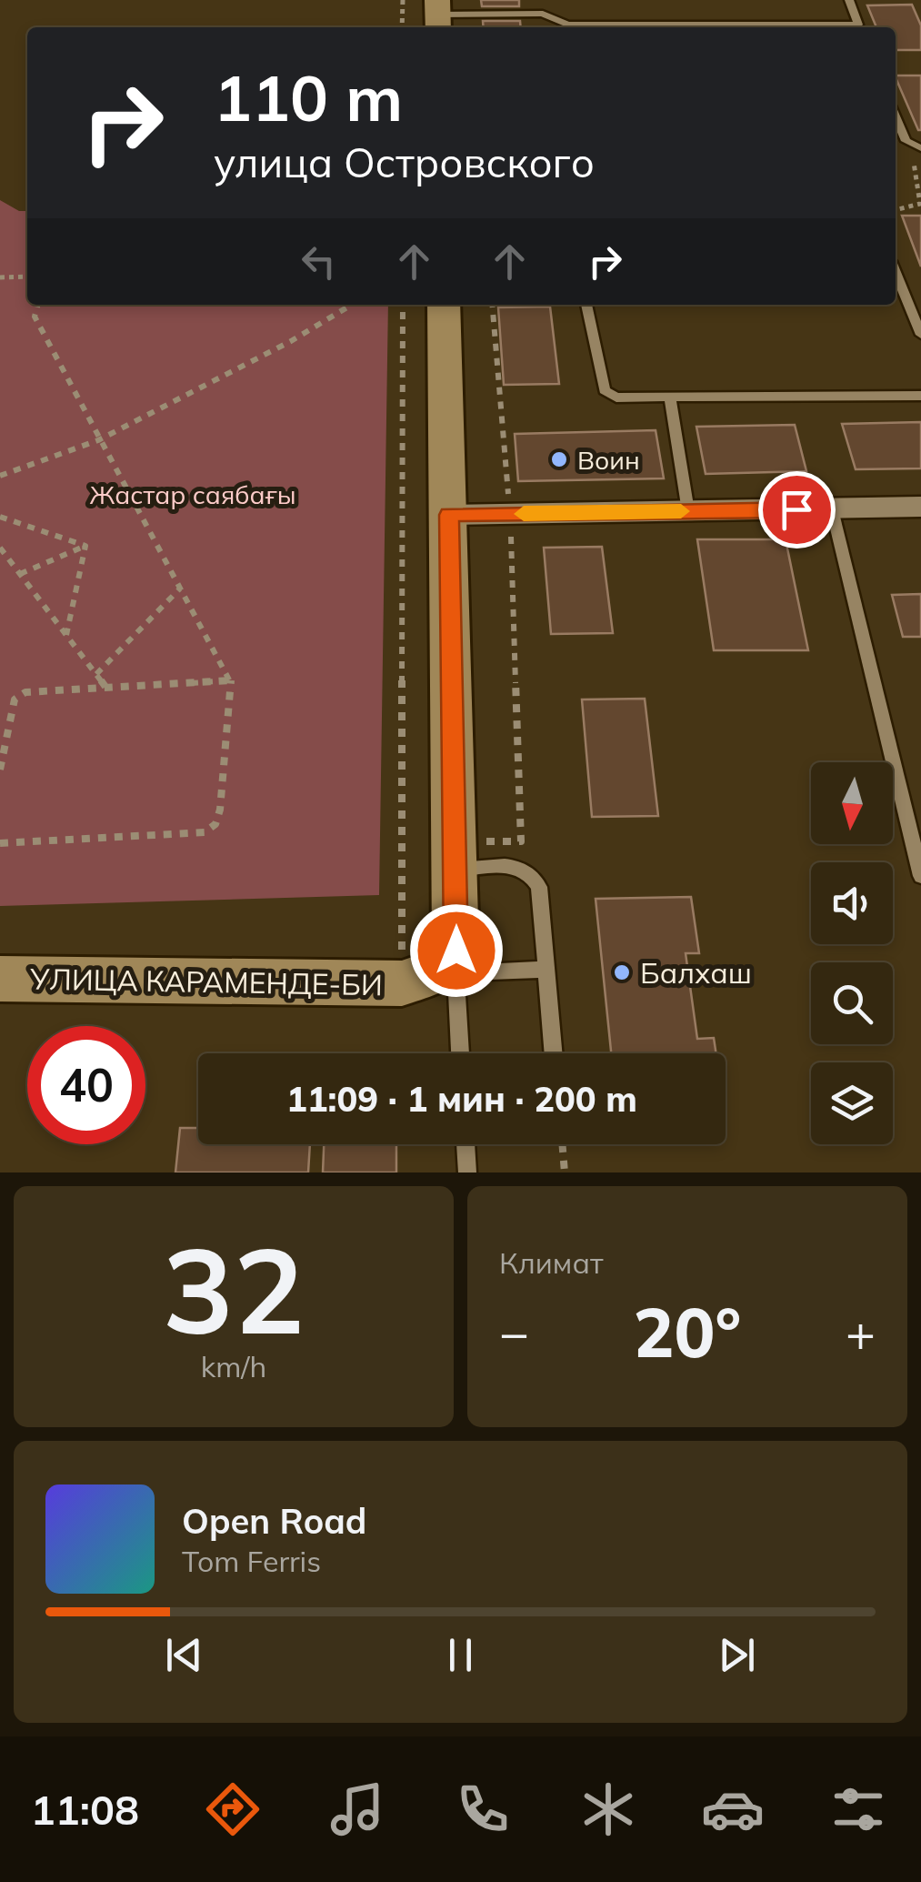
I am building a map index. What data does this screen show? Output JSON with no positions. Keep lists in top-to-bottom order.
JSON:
{
  "streets": {
    "street": ["УЛИЦА КАРАМЕНДЕ-БИ"]
  },
  "parks": ["Жастар саябағы"],
  "places": ["Воин", "Балхаш"],
  "north": "bottom",
  "page": {
    "turn": ["110 m", "улица Островского"],
    "limit": "40",
    "trip": "11:09 · 1 мин · 200 m",
    "tile": [
      ["32", "km/h"],
      "Климат"
    ],
    "heat": ["−", "20°", "+"],
    "song": ["Open Road", "Tom Ferris"],
    "tabs": "11:08"
  }
}
